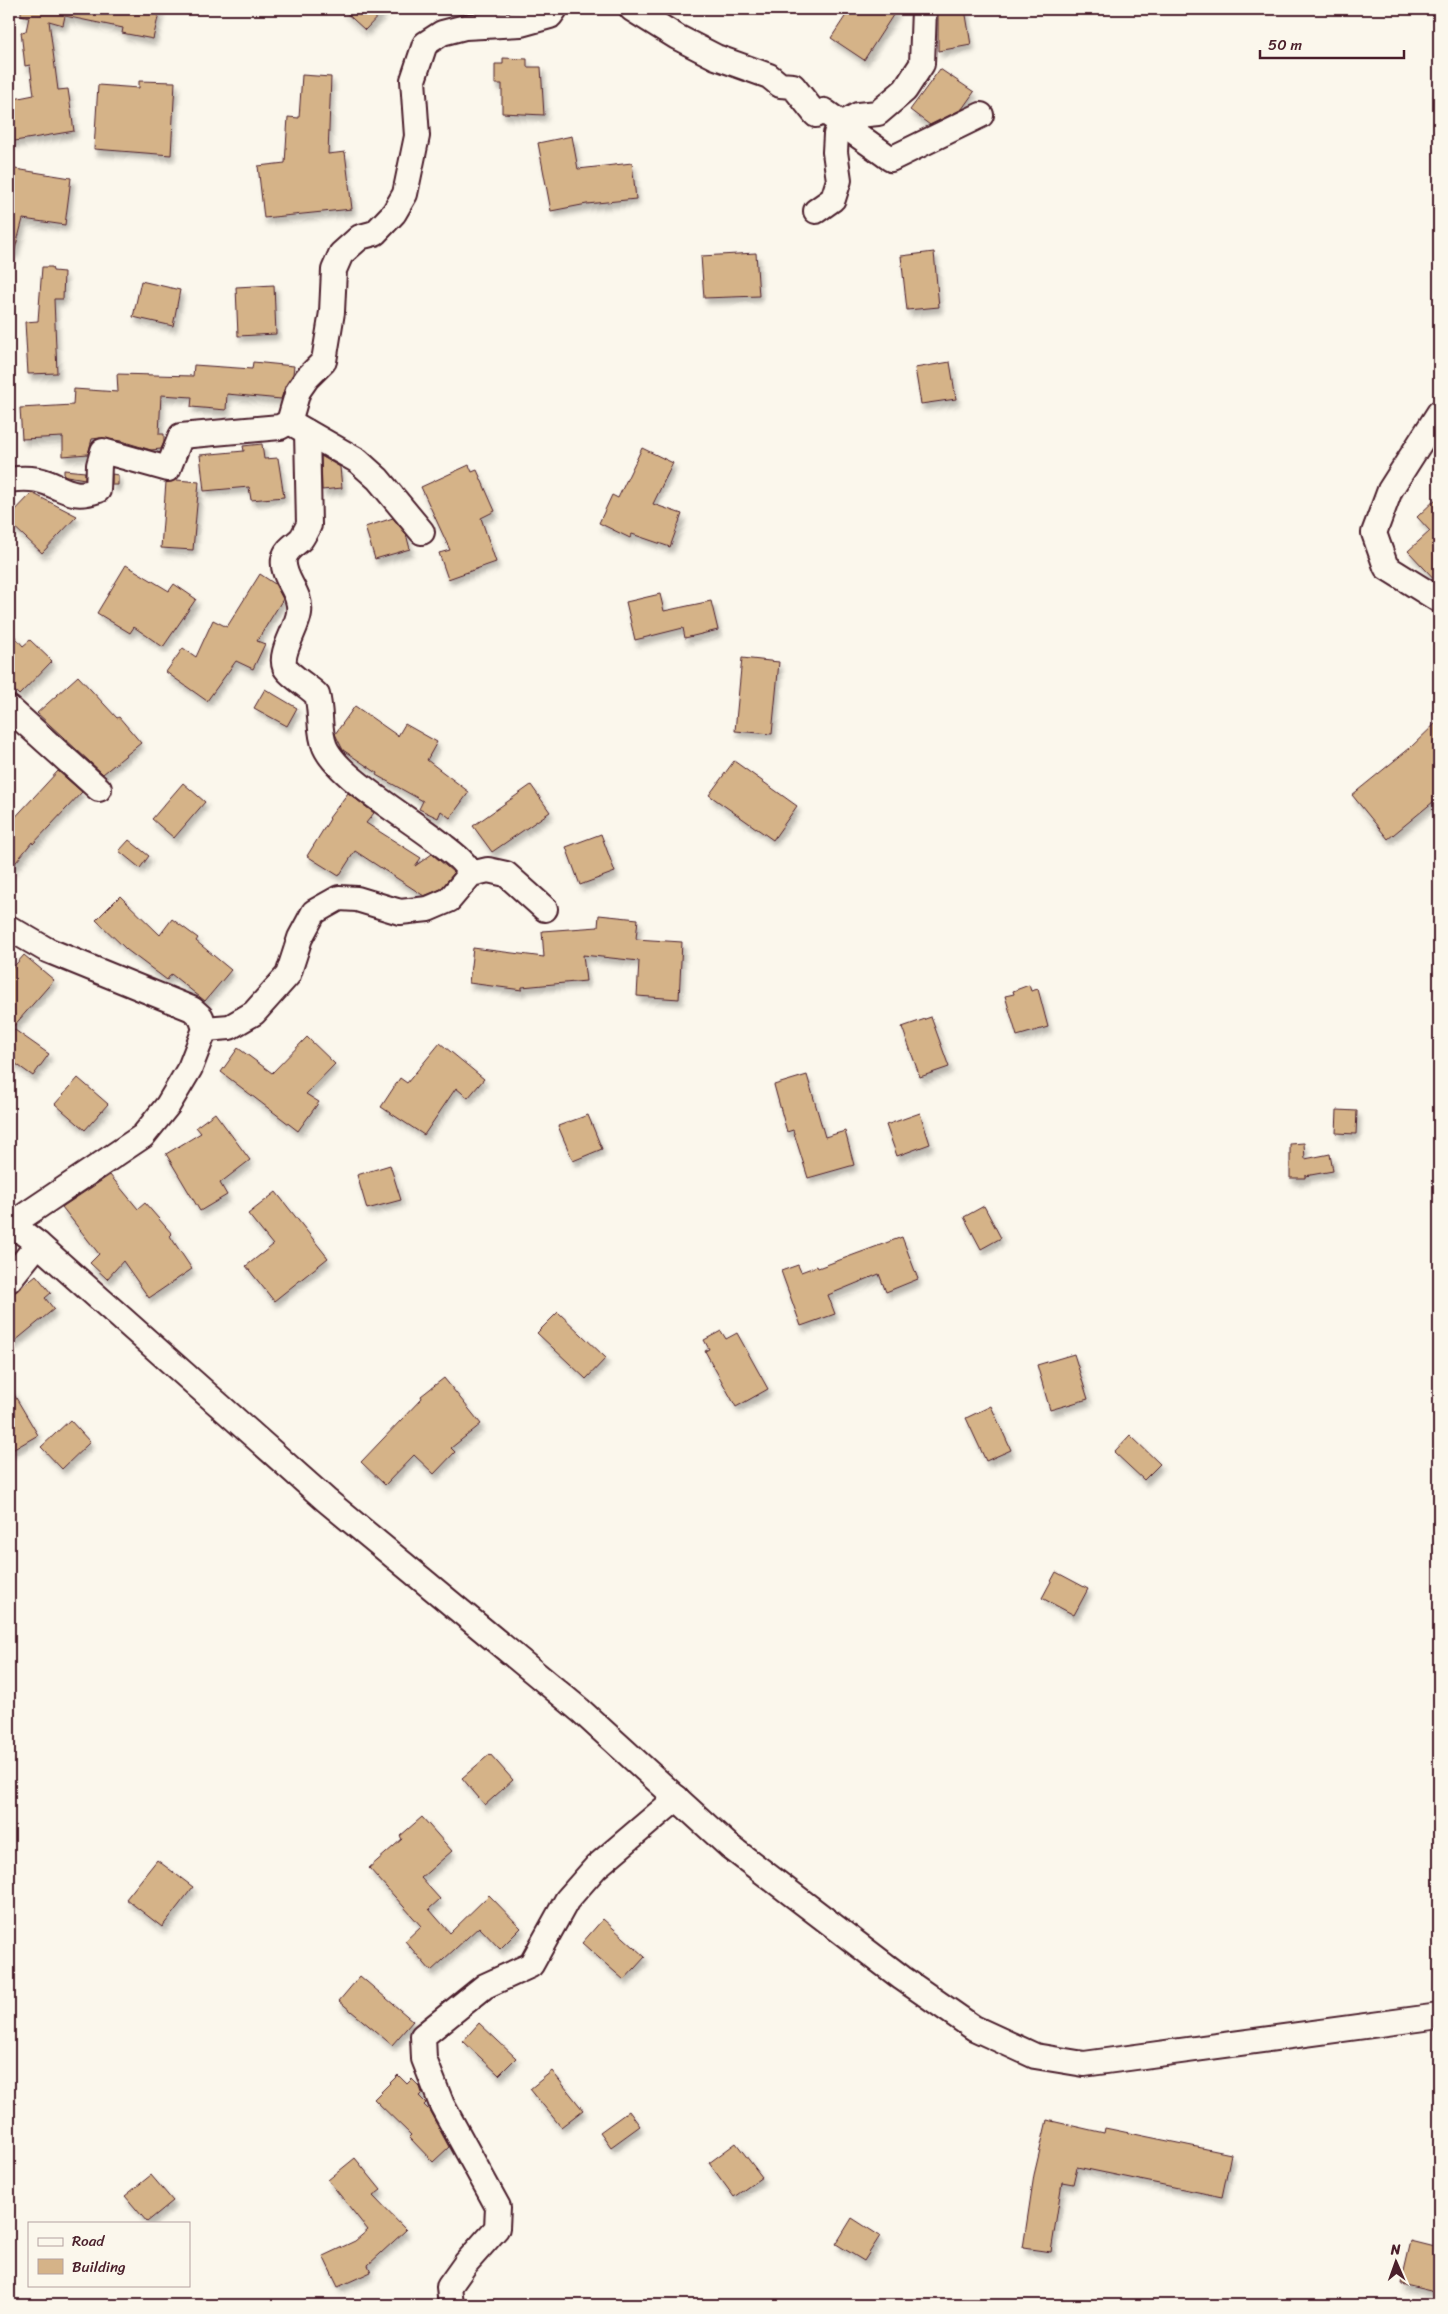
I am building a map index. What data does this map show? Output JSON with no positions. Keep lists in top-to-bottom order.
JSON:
{
  "legend": ["Road", "Building"],
  "scale_bar": "50 m",
  "north": "top"
}
